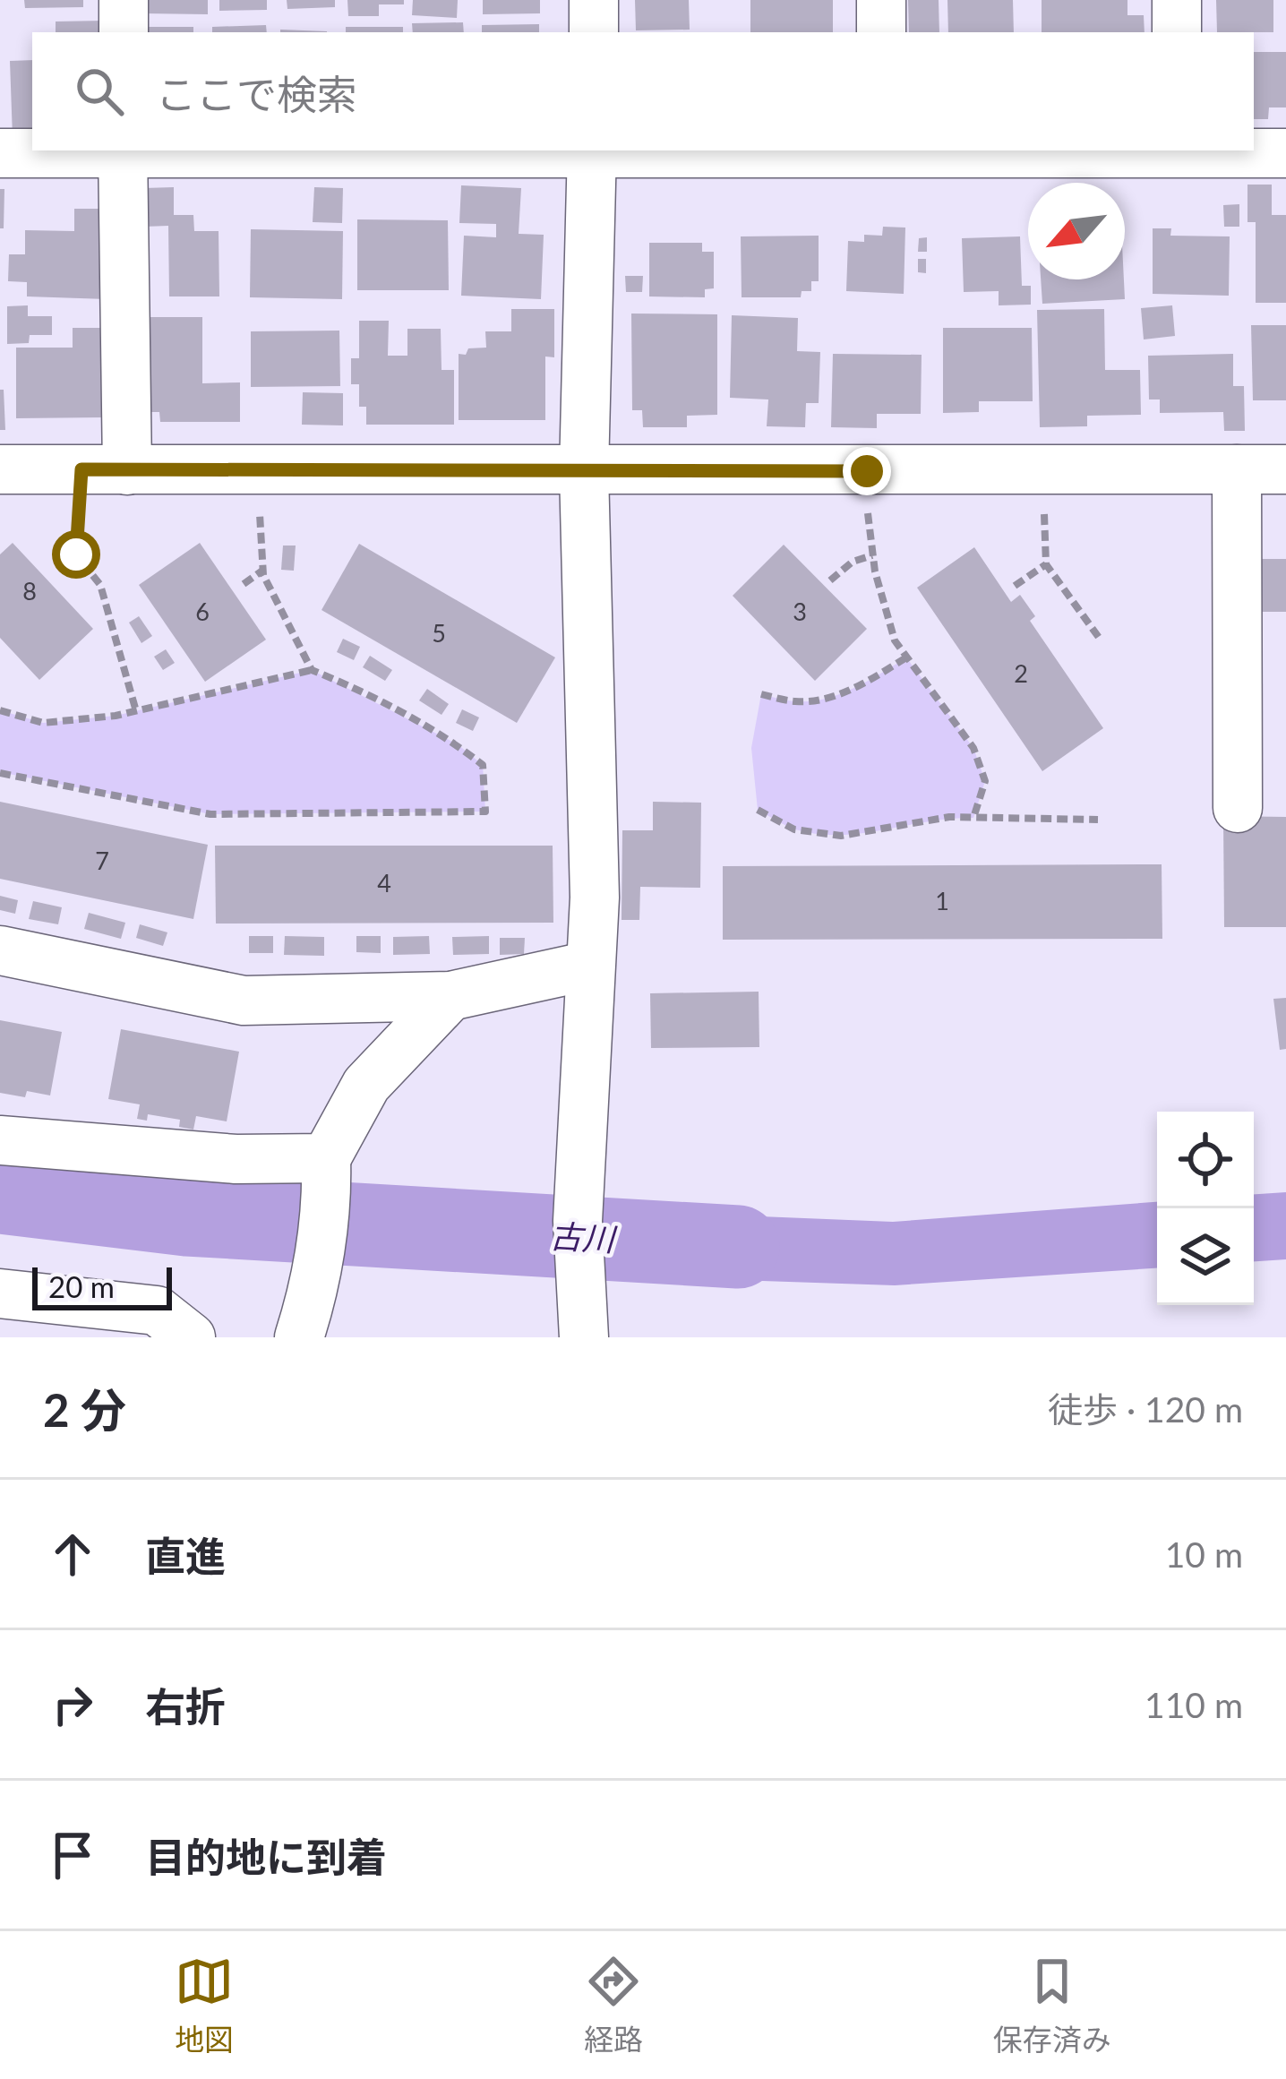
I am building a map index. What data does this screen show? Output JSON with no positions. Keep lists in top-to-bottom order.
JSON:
{
  "water": ["古川"],
  "house_numbers": [
    "8",
    "6",
    "3",
    "5",
    "2",
    "7",
    "4",
    "1"
  ],
  "scale_bar": "20 m",
  "north": "bottom left",
  "page": {
    "search": "ここで検索",
    "scale": "20 m",
    "heading": ["2 分", "徒歩 · 120 m"],
    "list": [
      ["直進", "10 m"],
      ["右折", "110 m"],
      "目的地に到着"
    ],
    "nav": ["地図", "経路", "保存済み"]
  }
}
